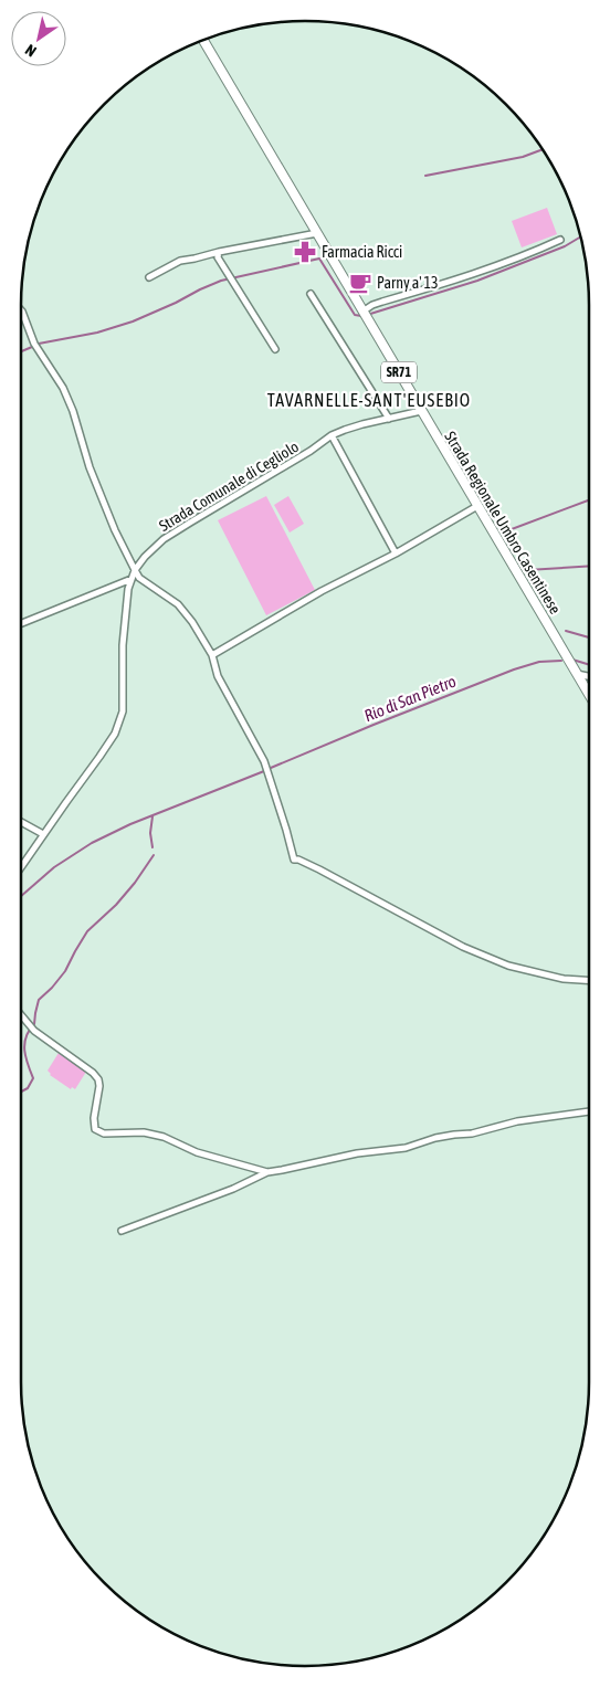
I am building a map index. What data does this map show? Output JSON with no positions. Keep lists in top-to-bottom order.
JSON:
{
  "streets": {
    "main road": ["SR71", "Strada Regionale Umbro Casentinese"],
    "street": ["Strada Comunale di Cegliolo"]
  },
  "crossings": [
    ["Strada Comunale di Cegliolo", "Strada Regionale Umbro Casentinese"]
  ],
  "districts": ["TAVARNELLE-SANT'EUSEBIO"],
  "water": ["Rio di San Pietro"],
  "places": {
    "pharmacy": ["Farmacia Ricci"],
    "cafe": ["Parny a' 13"]
  },
  "north": "bottom left"
}
